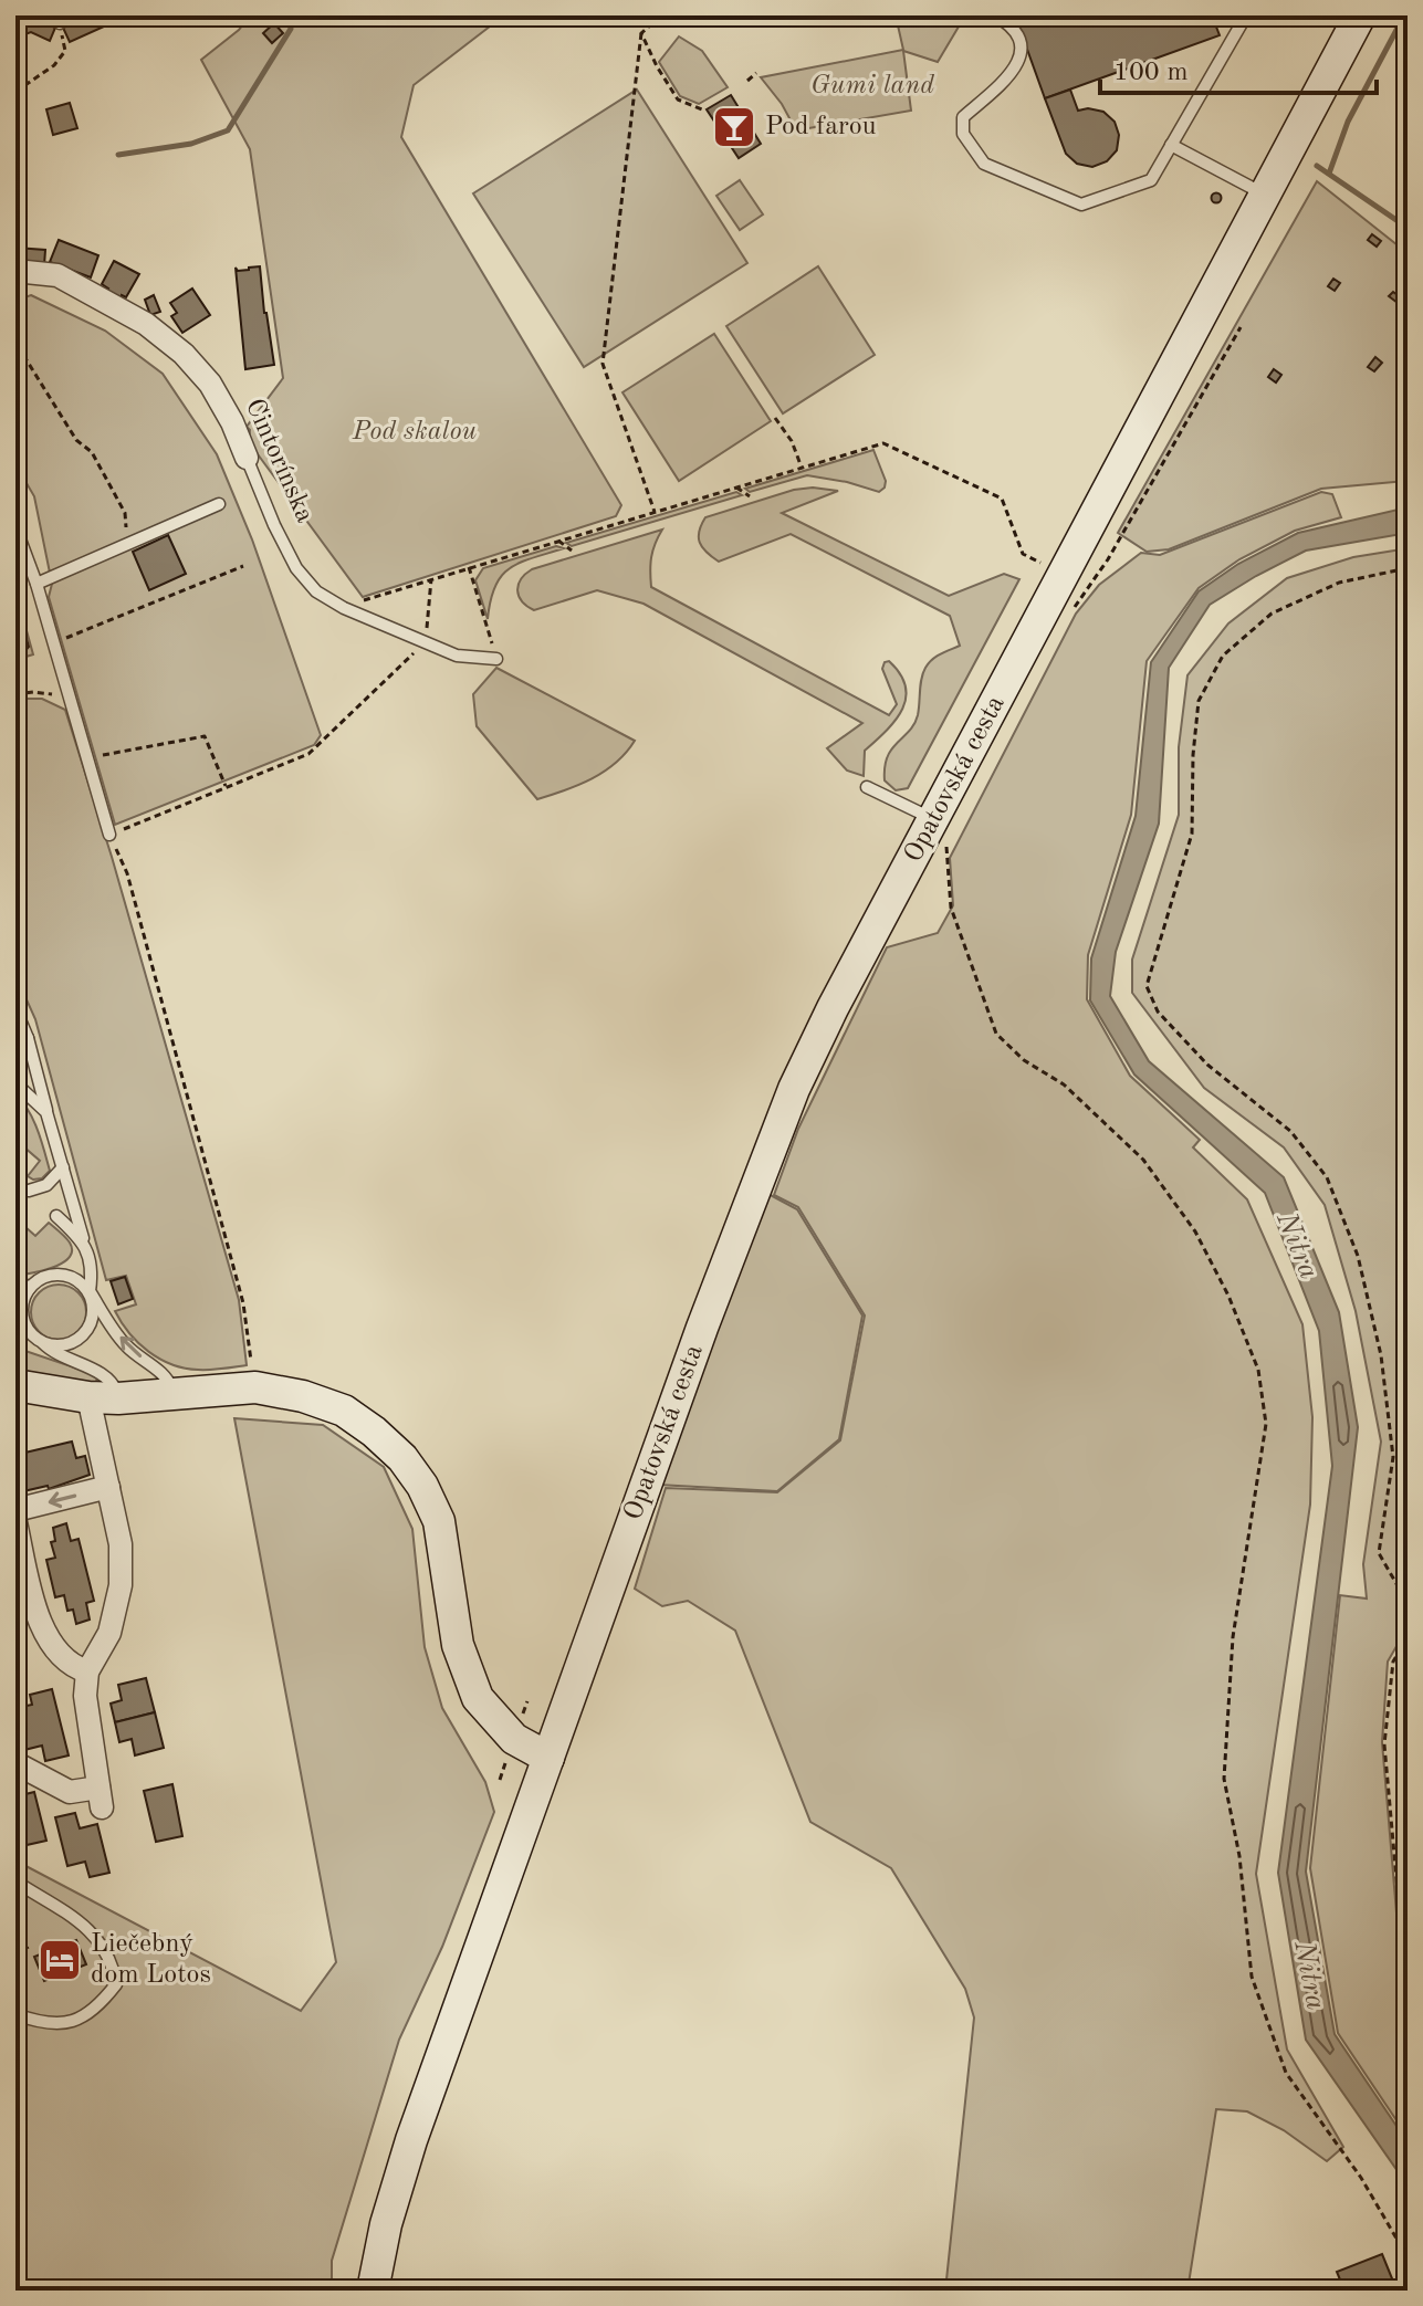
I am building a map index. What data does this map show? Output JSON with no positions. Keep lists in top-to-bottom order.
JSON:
{
  "streets": {
    "street": ["Cintorínska", "Opatovská cesta"]
  },
  "water": ["Nitra"],
  "parks": ["Gumi land", "Pod skalou"],
  "places": {
    "bar": ["Pod farou"],
    "hotel": ["Liečebný dom Lotos"]
  },
  "scale_bar": "100 m"
}
